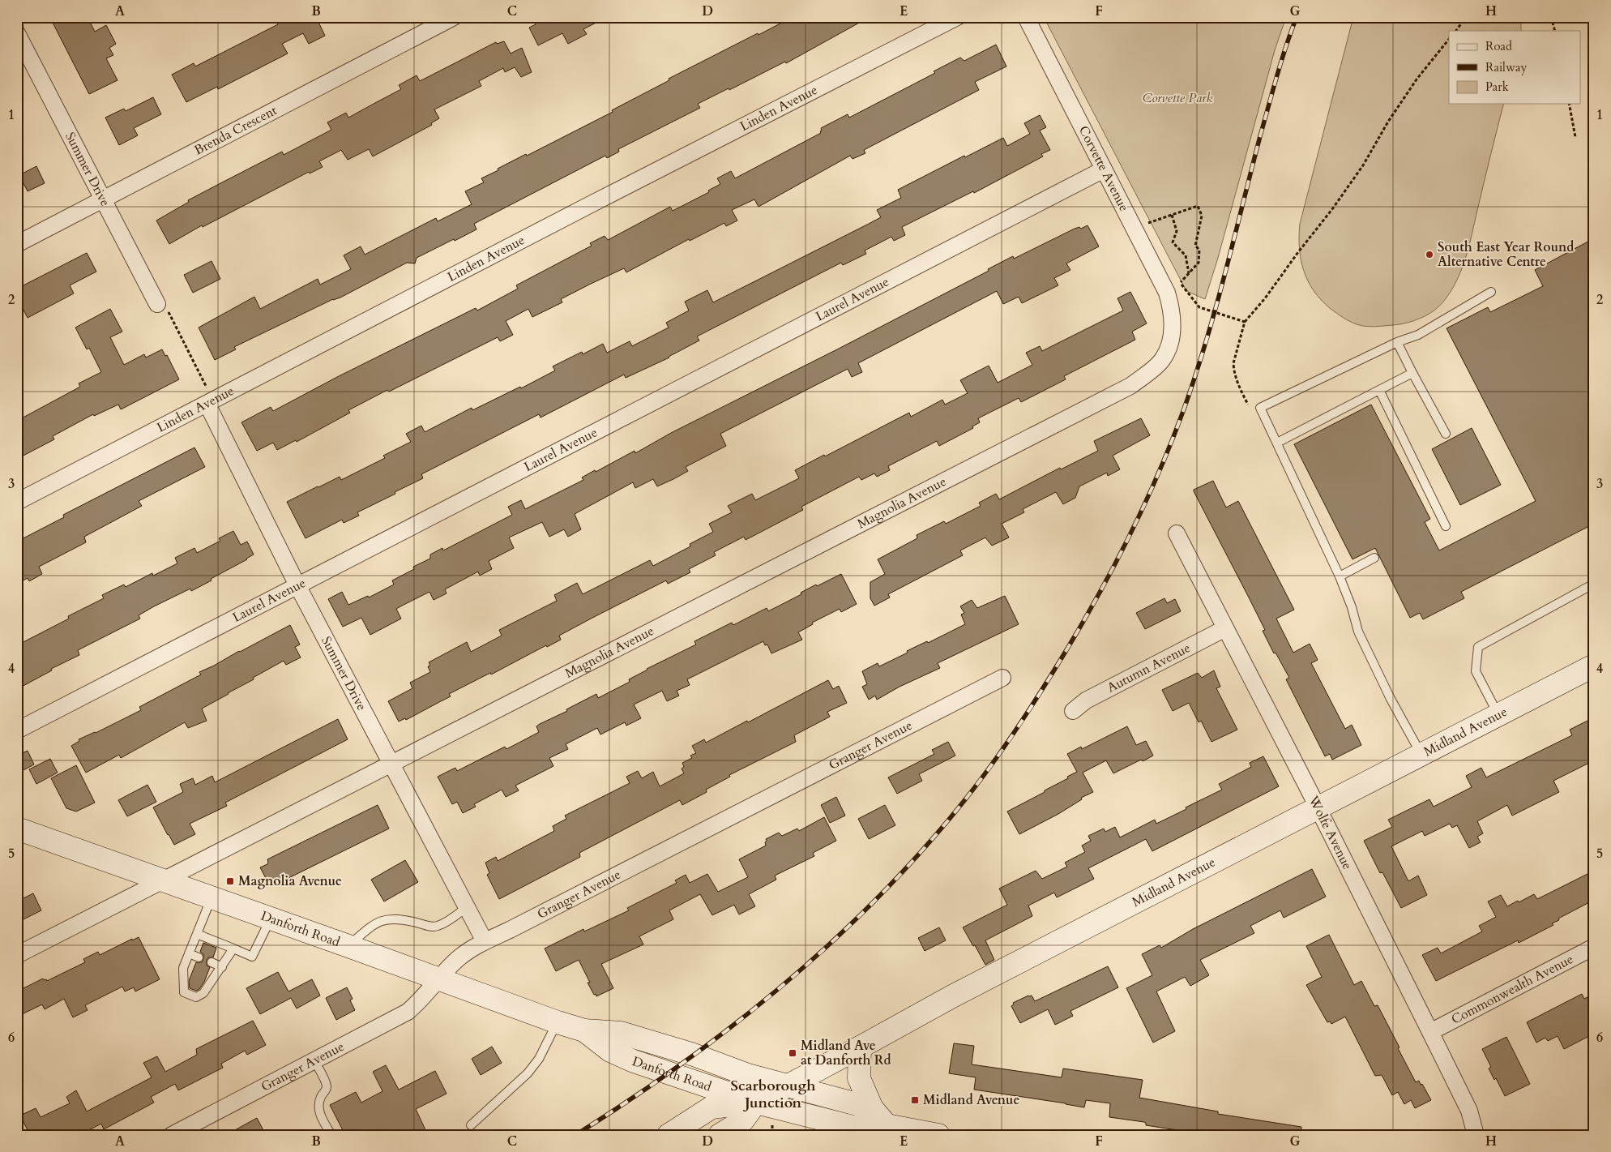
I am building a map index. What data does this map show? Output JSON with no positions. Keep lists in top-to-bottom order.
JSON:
{
  "streets": {
    "main road": ["Midland Avenue", "Danforth Road"],
    "street": [
      "Linden Avenue",
      "Brenda Crescent",
      "Summer Drive",
      "Corvette Avenue",
      "Laurel Avenue",
      "Magnolia Avenue",
      "Autumn Avenue",
      "Granger Avenue",
      "Wolfe Avenue",
      "Commonwealth Avenue"
    ]
  },
  "crossings": [
    ["Linden Avenue", "Summer Drive"],
    ["Brenda Crescent", "Summer Drive"],
    ["Summer Drive", "Laurel Avenue"],
    ["Summer Drive", "Magnolia Avenue"],
    ["Summer Drive", "Granger Avenue"],
    ["Corvette Avenue", "Laurel Avenue"],
    ["Corvette Avenue", "Magnolia Avenue"],
    ["Magnolia Avenue", "Danforth Road"],
    ["Autumn Avenue", "Wolfe Avenue"],
    ["Midland Avenue", "Wolfe Avenue"],
    ["Midland Avenue", "Danforth Road"],
    ["Granger Avenue", "Danforth Road"],
    ["Wolfe Avenue", "Commonwealth Avenue"]
  ],
  "districts": ["Scarborough Junction"],
  "parks": ["Corvette Park"],
  "places": {
    "other": ["South East Year Round Alternative Centre"],
    "transit": ["Magnolia Avenue", "Midland Ave at Danforth Rd", "Midland Avenue"]
  },
  "legend": ["Road", "Railway", "Park"],
  "grid": {
    "columns": [
      "A",
      "B",
      "C",
      "D",
      "E",
      "F",
      "G",
      "H"
    ],
    "rows": [
      "1",
      "2",
      "3",
      "4",
      "5",
      "6"
    ]
  }
}
